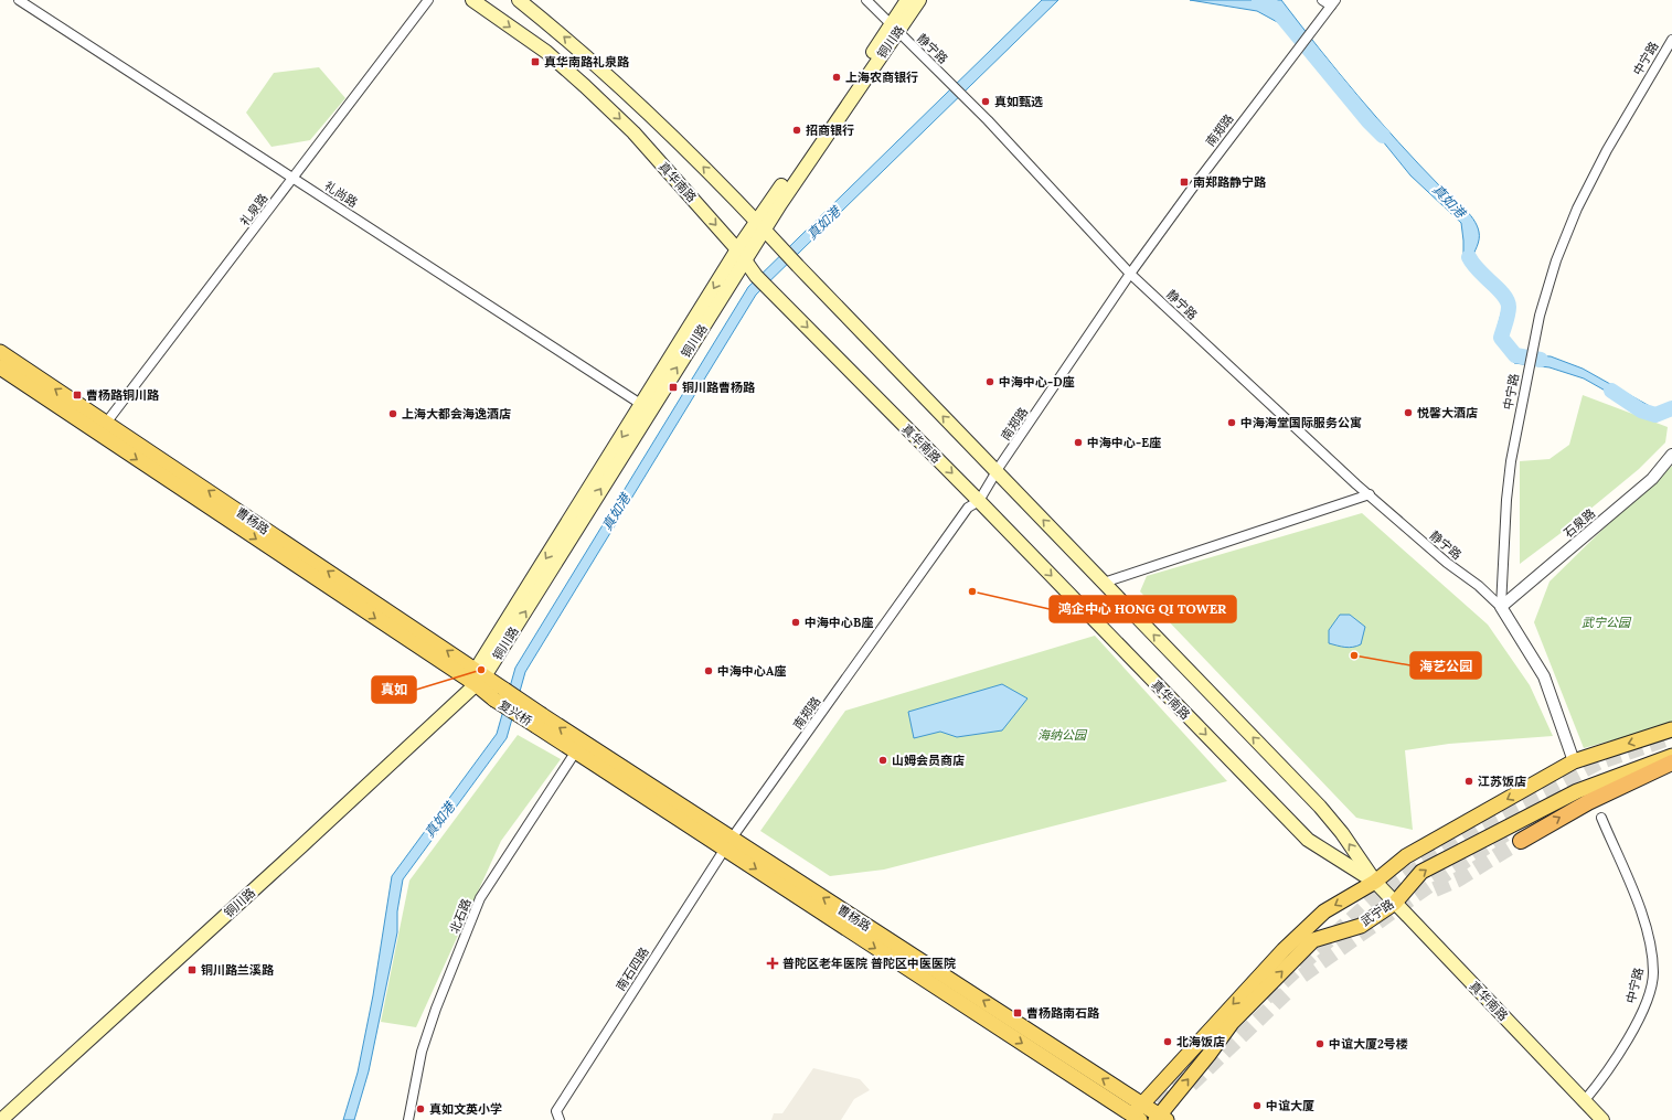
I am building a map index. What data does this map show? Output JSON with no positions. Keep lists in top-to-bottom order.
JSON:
{
  "streets": {
    "main road": [
      "铜川路",
      "真华南路",
      "曹杨路",
      "复兴桥",
      "武宁路"
    ],
    "street": [
      "静宁路",
      "中宁路",
      "南郑路",
      "礼尚路",
      "礼泉路",
      "石泉路",
      "北石路",
      "南石四路"
    ]
  },
  "crossings": [
    ["铜川路", "静宁路"],
    ["铜川路", "真华南路"],
    ["铜川路", "礼尚路"],
    ["铜川路", "曹杨路"],
    ["静宁路", "中宁路"],
    ["静宁路", "南郑路"],
    ["静宁路", "石泉路"],
    ["中宁路", "真华南路"],
    ["中宁路", "石泉路"],
    ["南郑路", "真华南路"],
    ["南郑路", "曹杨路"],
    ["南郑路", "南石四路"],
    ["真华南路", "武宁路"],
    ["礼尚路", "礼泉路"],
    ["礼泉路", "曹杨路"],
    ["曹杨路", "复兴桥"],
    ["曹杨路", "武宁路"],
    ["曹杨路", "北石路"],
    ["曹杨路", "南石四路"]
  ],
  "water": ["真如港"],
  "parks": ["武宁公园", "海纳公园"],
  "places": {
    "transit": [
      "真华南路礼泉路",
      "南郑路静宁路",
      "铜川路曹杨路",
      "曹杨路铜川路",
      "铜川路兰溪路",
      "曹杨路南石路"
    ],
    "other": [
      "上海农商银行",
      "真如甄选",
      "招商银行",
      "中海中心-D座",
      "悦馨大酒店",
      "上海大都会海逸酒店",
      "中海海堂国际服务公寓",
      "中海中心-E座",
      "鸿企中心 HONG QI TOWER",
      "中海中心B座",
      "海艺公园",
      "真如",
      "中海中心A座",
      "山姆会员商店",
      "江苏饭店",
      "北海饭店",
      "中谊大厦2号楼",
      "中谊大厦",
      "真如文英小学"
    ],
    "health": ["普陀区老年医院 普陀区中医医院"]
  }
}
